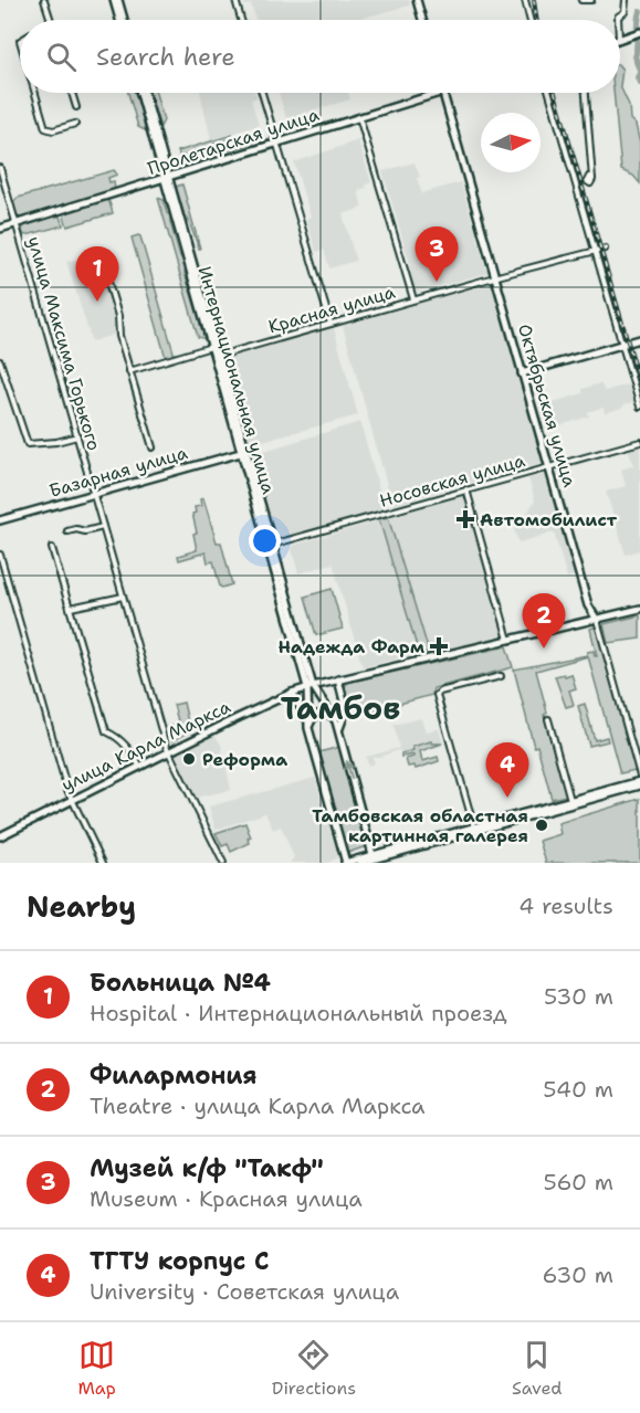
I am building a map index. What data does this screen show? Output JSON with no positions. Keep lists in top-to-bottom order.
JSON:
{
  "streets": {
    "main road": [
      "Пролетарская улица",
      "Интернациональная улица",
      "Октябрьская улица",
      "Базарная улица",
      "улица Карла Маркса"
    ],
    "street": ["Красная улица", "улица Максима Горького", "Носовская улица"]
  },
  "crossings": [
    ["Пролетарская улица", "улица Максима Горького"],
    ["Пролетарская улица", "Интернациональная улица"],
    ["Красная улица", "Интернациональная улица"],
    ["Красная улица", "Октябрьская улица"],
    ["улица Максима Горького", "Базарная улица"],
    ["улица Максима Горького", "улица Карла Маркса"],
    ["Интернациональная улица", "Базарная улица"],
    ["Интернациональная улица", "Носовская улица"],
    ["Интернациональная улица", "улица Карла Маркса"],
    ["Октябрьская улица", "Носовская улица"],
    ["Октябрьская улица", "улица Карла Маркса"]
  ],
  "districts": ["Тамбов"],
  "places": {
    "health": ["Автомобилист", "Надежда Фарм"],
    "other": ["Реформа", "Тамбовская областная картинная галерея"]
  },
  "north": "right",
  "page": {
    "search": "Search here",
    "pins": [
      "3",
      "1",
      "2",
      "4"
    ],
    "heading": ["Nearby", "4 results"],
    "list": [
      {
        "mark": "1",
        "name": "Больница №4",
        "note": "Hospital · Интернациональный проезд",
        "value": "530 m"
      },
      {
        "mark": "2",
        "name": "Филармония",
        "note": "Theatre · улица Карла Маркса",
        "value": "540 m"
      },
      {
        "mark": "3",
        "name": "Музей к/ф \"Такф\"",
        "note": "Museum · Красная улица",
        "value": "560 m"
      },
      {
        "mark": "4",
        "name": "ТГТУ корпус С",
        "note": "University · Советская улица",
        "value": "630 m"
      }
    ],
    "nav": ["Map", "Directions", "Saved"]
  }
}
